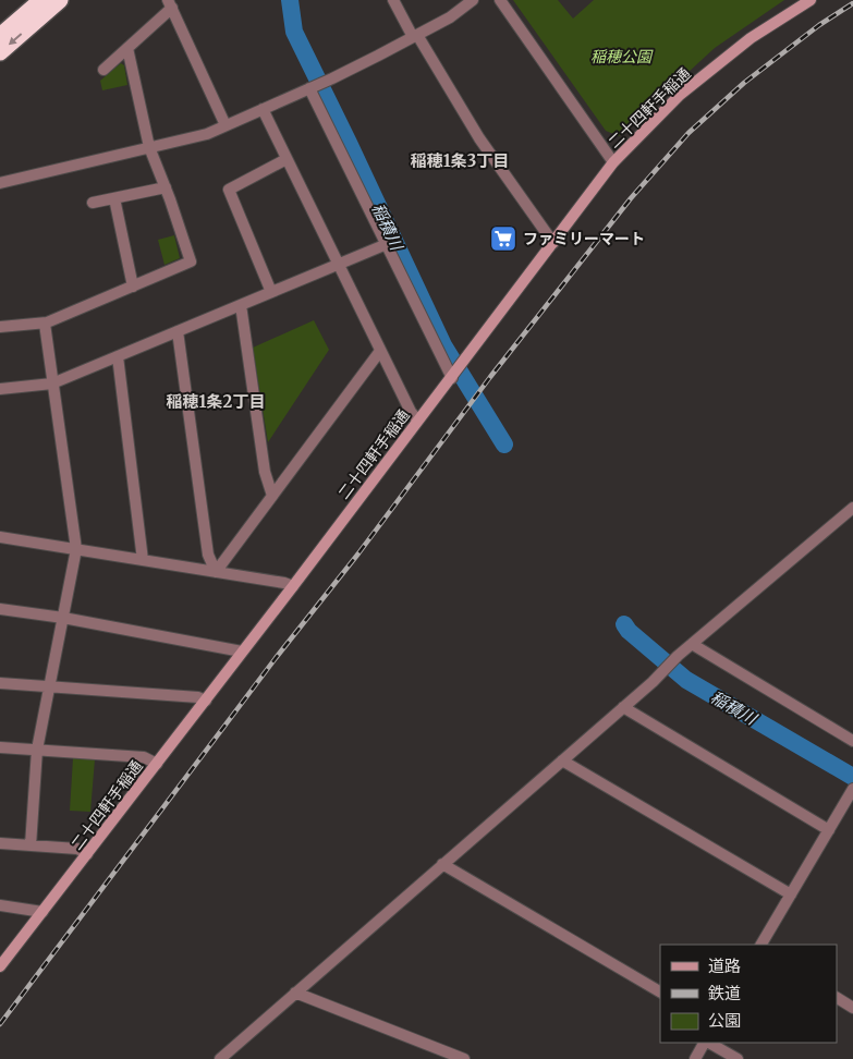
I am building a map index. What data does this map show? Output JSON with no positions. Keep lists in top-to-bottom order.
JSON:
{
  "streets": {
    "street": ["二十四軒手稲通"]
  },
  "districts": ["稲穂1条3丁目", "稲穂1条2丁目"],
  "water": ["稲積川"],
  "parks": ["稲穂公園"],
  "places": {
    "supermarket": ["ファミリーマート"]
  },
  "legend": ["道路", "鉄道", "公園"]
}
